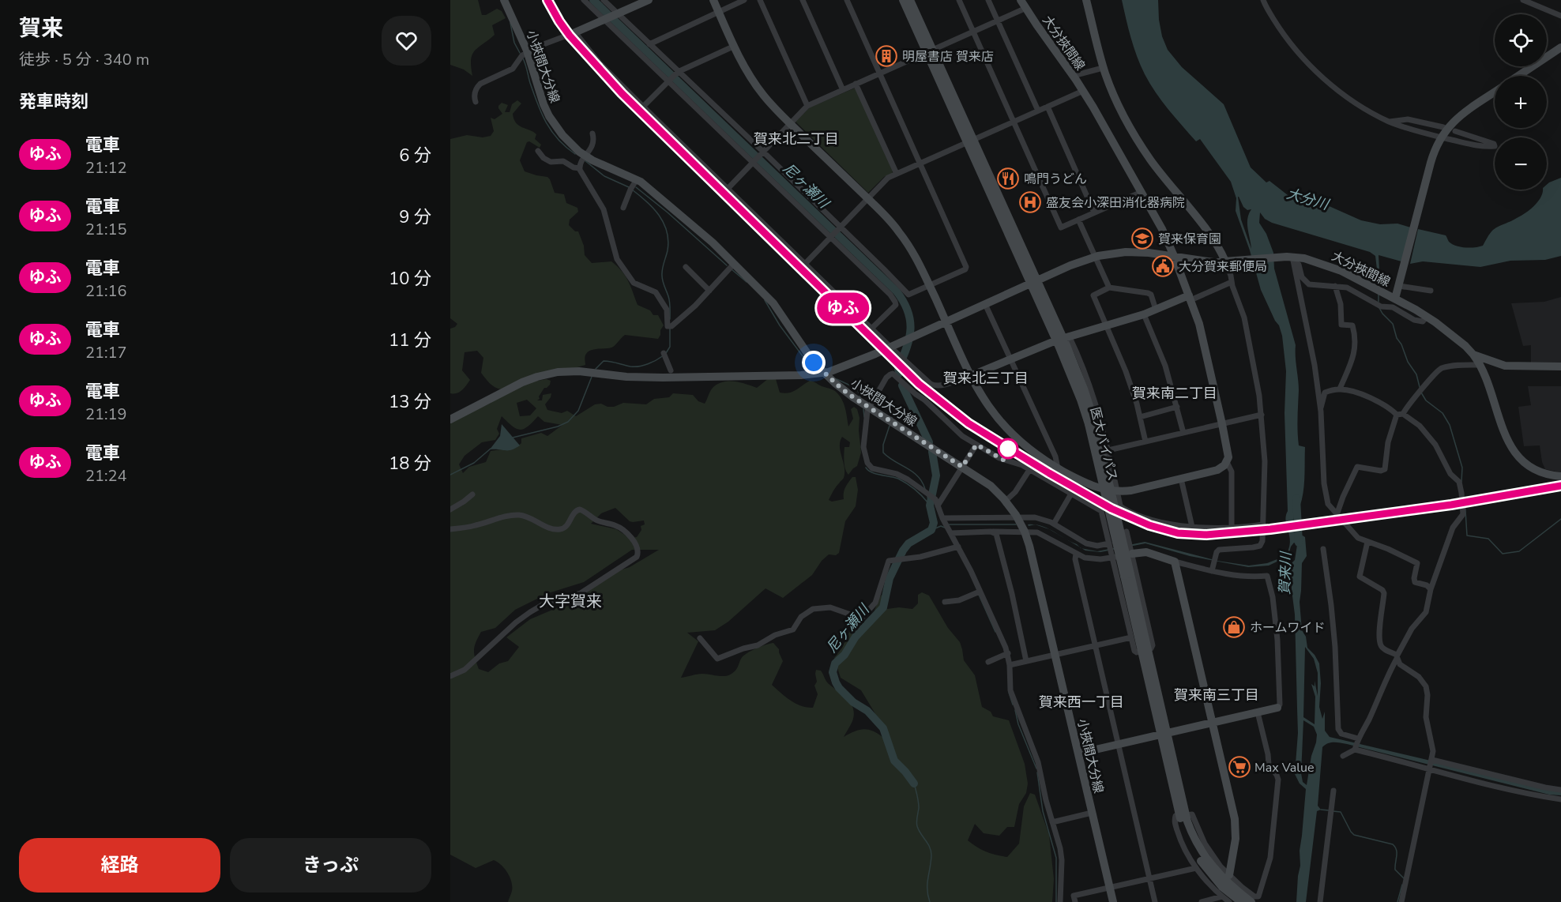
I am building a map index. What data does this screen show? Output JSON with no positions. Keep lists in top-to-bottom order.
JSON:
{
  "streets": {
    "street": ["大分挾間線", "小挾間大分線", "医大バイパス"]
  },
  "districts": [
    "賀来北二丁目",
    "賀来北三丁目",
    "賀来南二丁目",
    "大字賀来",
    "賀来南三丁目",
    "賀来西一丁目"
  ],
  "water": ["尼ヶ瀬川", "大分川", "賀来川"],
  "places": {
    "building": ["明屋書店 賀来店"],
    "restaurant": ["鳴門うどん"],
    "hospital": ["盛友会小深田消化器病院"],
    "school or university": ["賀来保育園"],
    "public building": ["大分賀来郵便局"],
    "shop": ["ホームワイド"],
    "supermarket": ["Max Value"]
  },
  "page": {
    "heading": [
      ["賀来", "徒歩 · 5 分 · 340 m"],
      "発車時刻"
    ],
    "on_map": "ゆふ",
    "map_buttons": ["+", "−"],
    "list": [
      {
        "mark": "ゆふ",
        "name": "電車",
        "note": "21:12",
        "value": "6 分"
      },
      {
        "mark": "ゆふ",
        "name": "電車",
        "note": "21:15",
        "value": "9 分"
      },
      {
        "mark": "ゆふ",
        "name": "電車",
        "note": "21:16",
        "value": "10 分"
      },
      {
        "mark": "ゆふ",
        "name": "電車",
        "note": "21:17",
        "value": "11 分"
      },
      {
        "mark": "ゆふ",
        "name": "電車",
        "note": "21:19",
        "value": "13 分"
      },
      {
        "mark": "ゆふ",
        "name": "電車",
        "note": "21:24",
        "value": "18 分"
      }
    ],
    "buttons": ["経路", "きっぷ"]
  }
}
